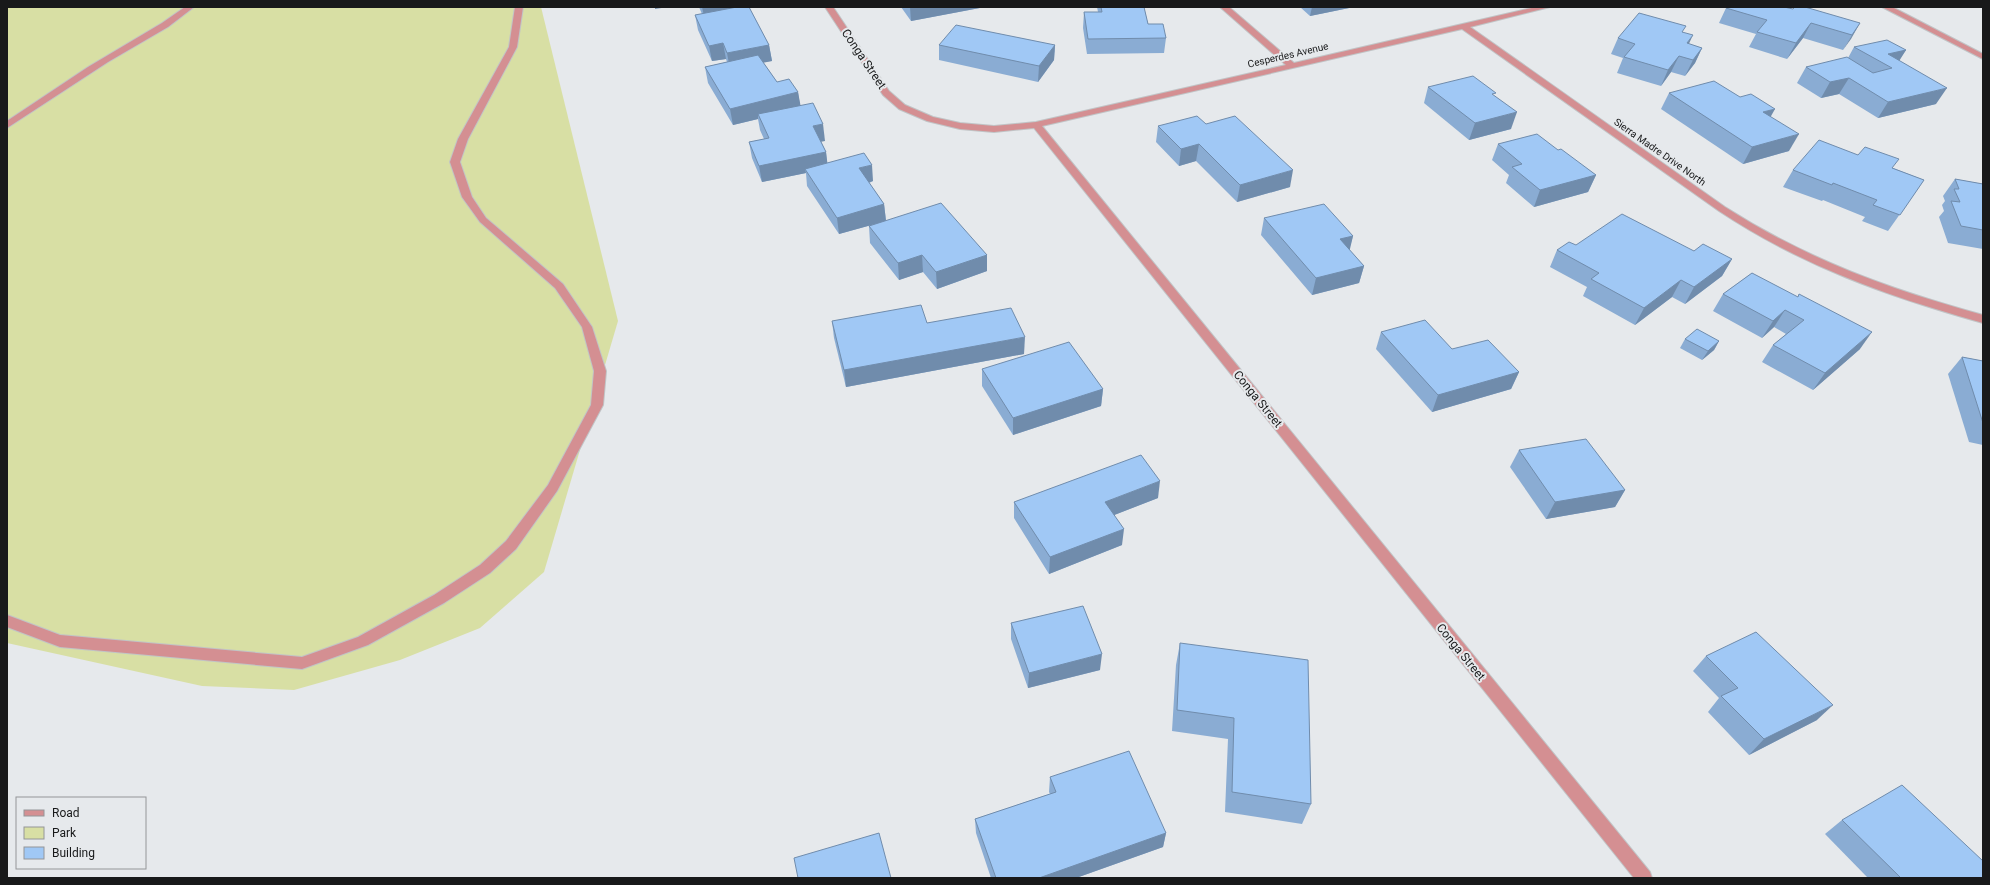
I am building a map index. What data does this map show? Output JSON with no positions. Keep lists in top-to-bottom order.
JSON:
{
  "streets": {
    "street": ["Cesperdes Avenue", "Conga Street", "Sierra Madre Drive North"]
  },
  "crossings": [
    ["Cesperdes Avenue", "Conga Street"],
    ["Cesperdes Avenue", "Sierra Madre Drive North"]
  ],
  "legend": ["Road", "Park", "Building"]
}
